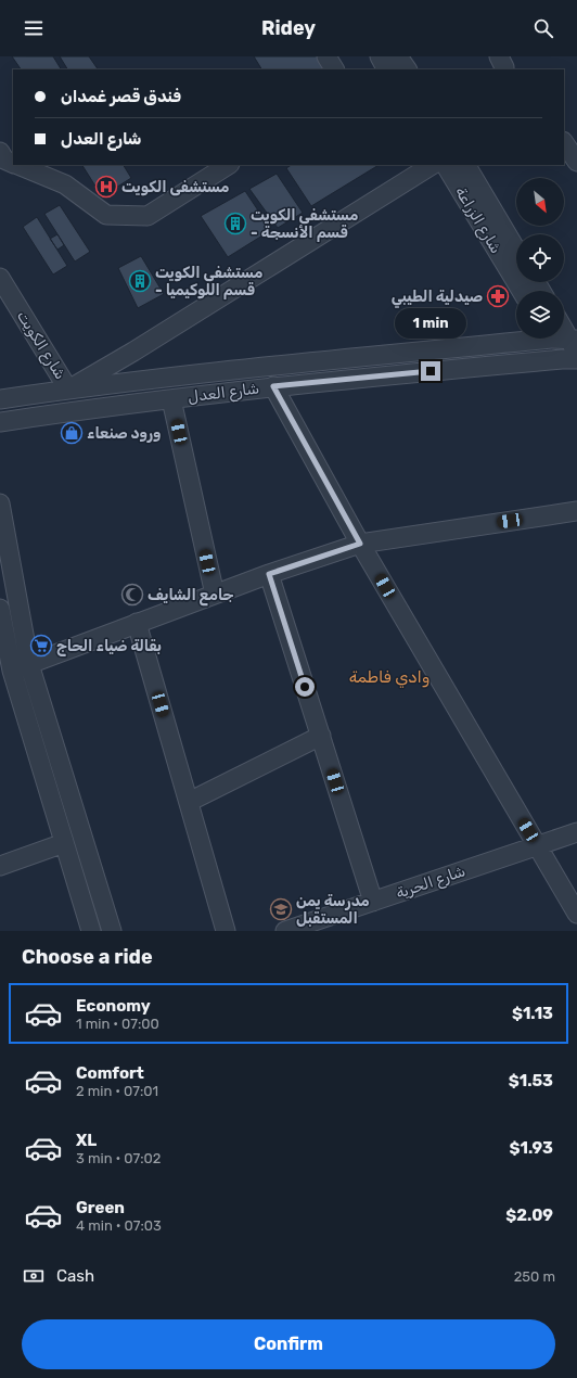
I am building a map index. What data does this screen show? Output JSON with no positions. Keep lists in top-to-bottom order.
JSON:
{
  "streets": {
    "street": [
      "شارع الزراعة",
      "شارع الكويت",
      "شارع العدل",
      "شارع الحرية"
    ]
  },
  "crossings": [
    ["شارع الكويت", "شارع العدل"]
  ],
  "districts": ["وادي فاطمة"],
  "places": {
    "hospital": ["مستشفى الكويت"],
    "building": ["مستشفى الكويت - قسم الأنسجة", "مستشفى الكويت - قسم اللوكيميا"],
    "pharmacy": ["صيدلية الطيبي"],
    "shop": ["ورود صنعاء"],
    "mosque": ["جامع الشايف"],
    "supermarket": ["بقالة ضياء الحاج"],
    "school or university": ["مدرسة يمن المستقبل"]
  },
  "north": "bottom right",
  "page": {
    "header": "Ridey",
    "banner": ["فندق قصر غمدان", "شارع العدل"],
    "bubble": "1 min",
    "heading": "Choose a ride",
    "list": [
      {
        "name": "Economy",
        "note": "1 min · 07:00",
        "value": "$1.13"
      },
      {
        "name": "Comfort",
        "note": "2 min · 07:01",
        "value": "$1.53"
      },
      {
        "name": "XL",
        "note": "3 min · 07:02",
        "value": "$1.93"
      },
      {
        "name": "Green",
        "note": "4 min · 07:03",
        "value": "$2.09"
      }
    ],
    "pay": ["Cash", "250 m"],
    "buttons": "Confirm"
  }
}
